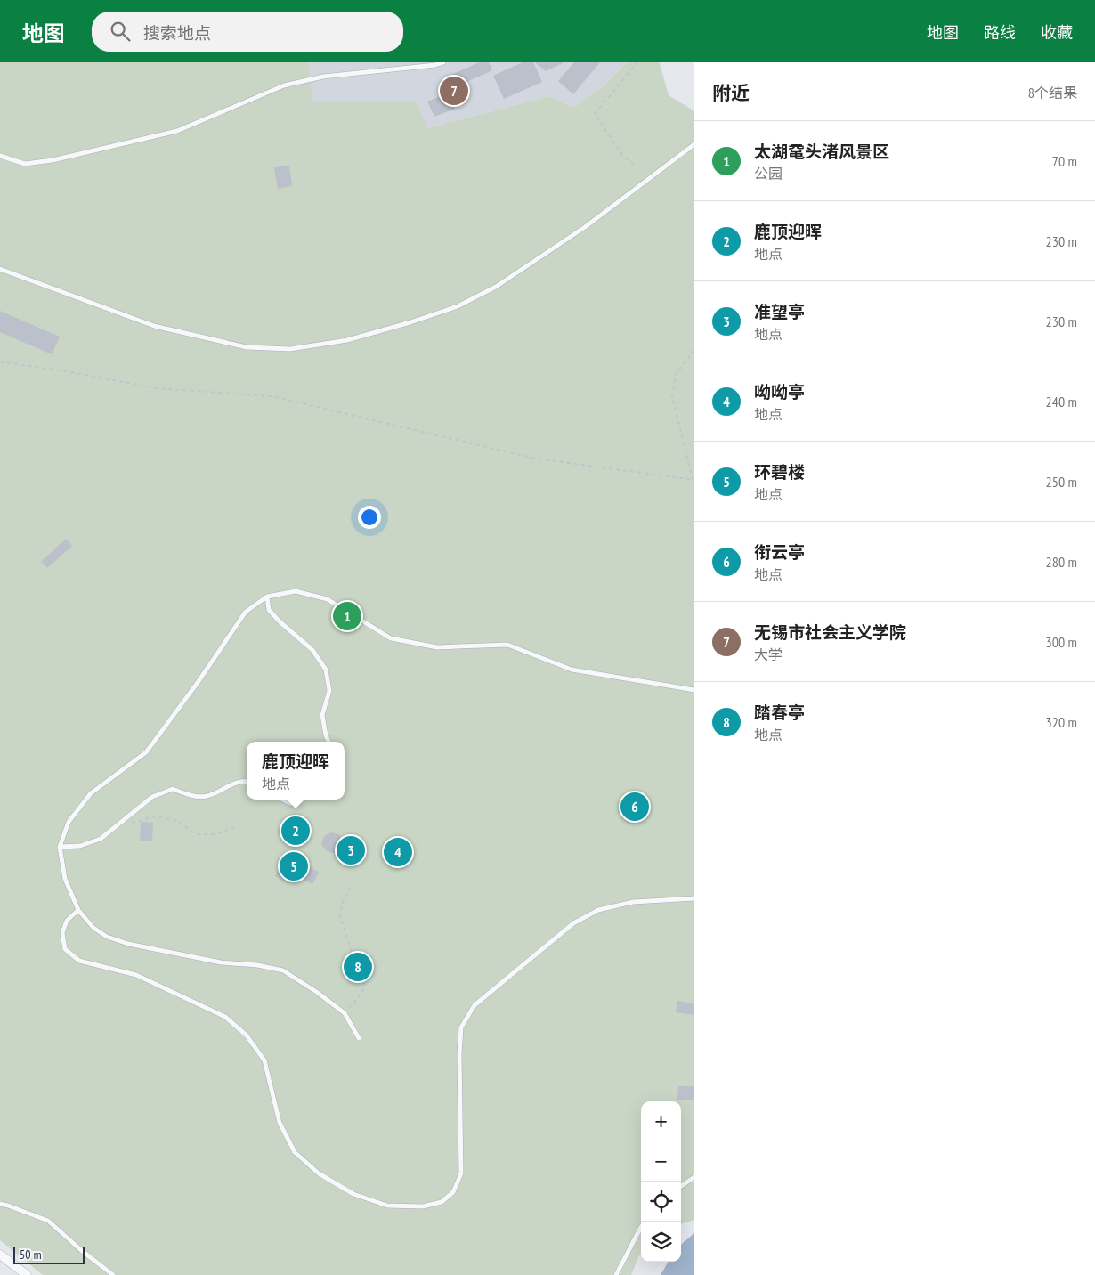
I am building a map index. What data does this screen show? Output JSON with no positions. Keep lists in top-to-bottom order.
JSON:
{
  "scale_bar": "50 m",
  "page": {
    "header": "地图",
    "search": "搜索地点",
    "nav": ["地图", "路线", "收藏"],
    "heading": ["附近", "8个结果"],
    "pins": [
      "7",
      "1",
      "6",
      "2",
      "3",
      "4",
      "5",
      "8"
    ],
    "list": [
      {
        "mark": "1",
        "name": "太湖鼋头渚风景区",
        "note": "公园",
        "value": "70 m"
      },
      {
        "mark": "2",
        "name": "鹿顶迎晖",
        "note": "地点",
        "value": "230 m"
      },
      {
        "mark": "3",
        "name": "准望亭",
        "note": "地点",
        "value": "230 m"
      },
      {
        "mark": "4",
        "name": "呦呦亭",
        "note": "地点",
        "value": "240 m"
      },
      {
        "mark": "5",
        "name": "环碧楼",
        "note": "地点",
        "value": "250 m"
      },
      {
        "mark": "6",
        "name": "衔云亭",
        "note": "地点",
        "value": "280 m"
      },
      {
        "mark": "7",
        "name": "无锡市社会主义学院",
        "note": "大学",
        "value": "300 m"
      },
      {
        "mark": "8",
        "name": "踏春亭",
        "note": "地点",
        "value": "320 m"
      }
    ],
    "popup": ["鹿顶迎晖", "地点"],
    "map_buttons": ["+", "−"],
    "scale": "50 m"
  }
}
